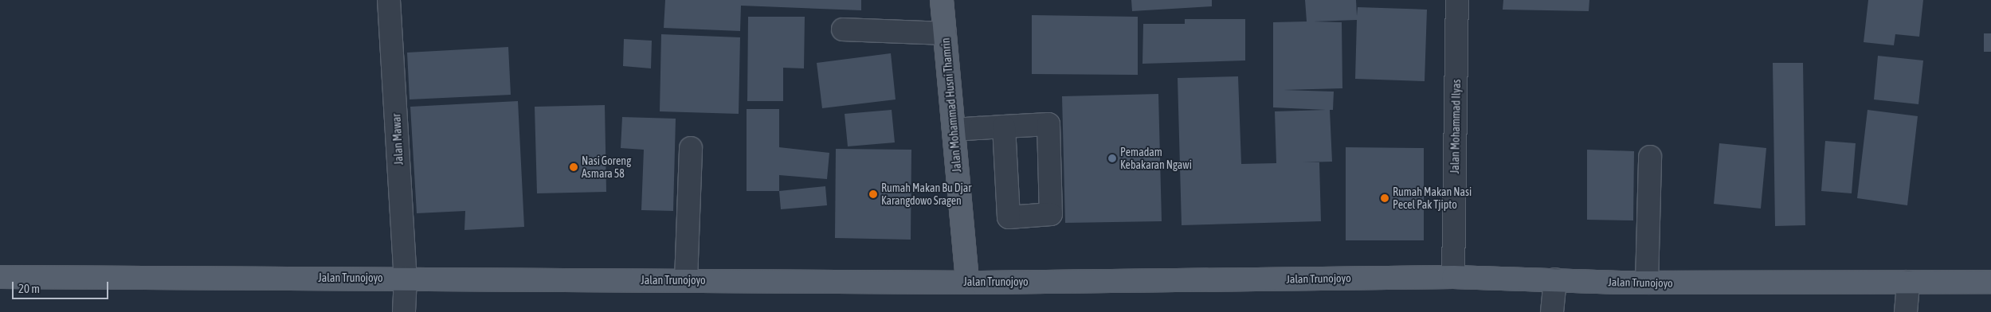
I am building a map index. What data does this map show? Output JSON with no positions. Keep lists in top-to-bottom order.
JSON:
{
  "streets": {
    "main road": ["Jalan Mohammad Husni Thamrin", "Jalan Trunojoyo"],
    "street": ["Jalan Mohammad Ilyas", "Jalan Mawar"]
  },
  "crossings": [
    ["Jalan Mohammad Husni Thamrin", "Jalan Trunojoyo"],
    ["Jalan Mohammad Ilyas", "Jalan Trunojoyo"],
    ["Jalan Mawar", "Jalan Trunojoyo"]
  ],
  "places": [
    "Pemadam Kebakaran Ngawi",
    "Nasi Goreng Asmara 58",
    "Rumah Makan Bu Djar Karangdowo Sragen",
    "Rumah Makan Nasi Pecel Pak Tjipto"
  ],
  "scale_bar": "20 m"
}
